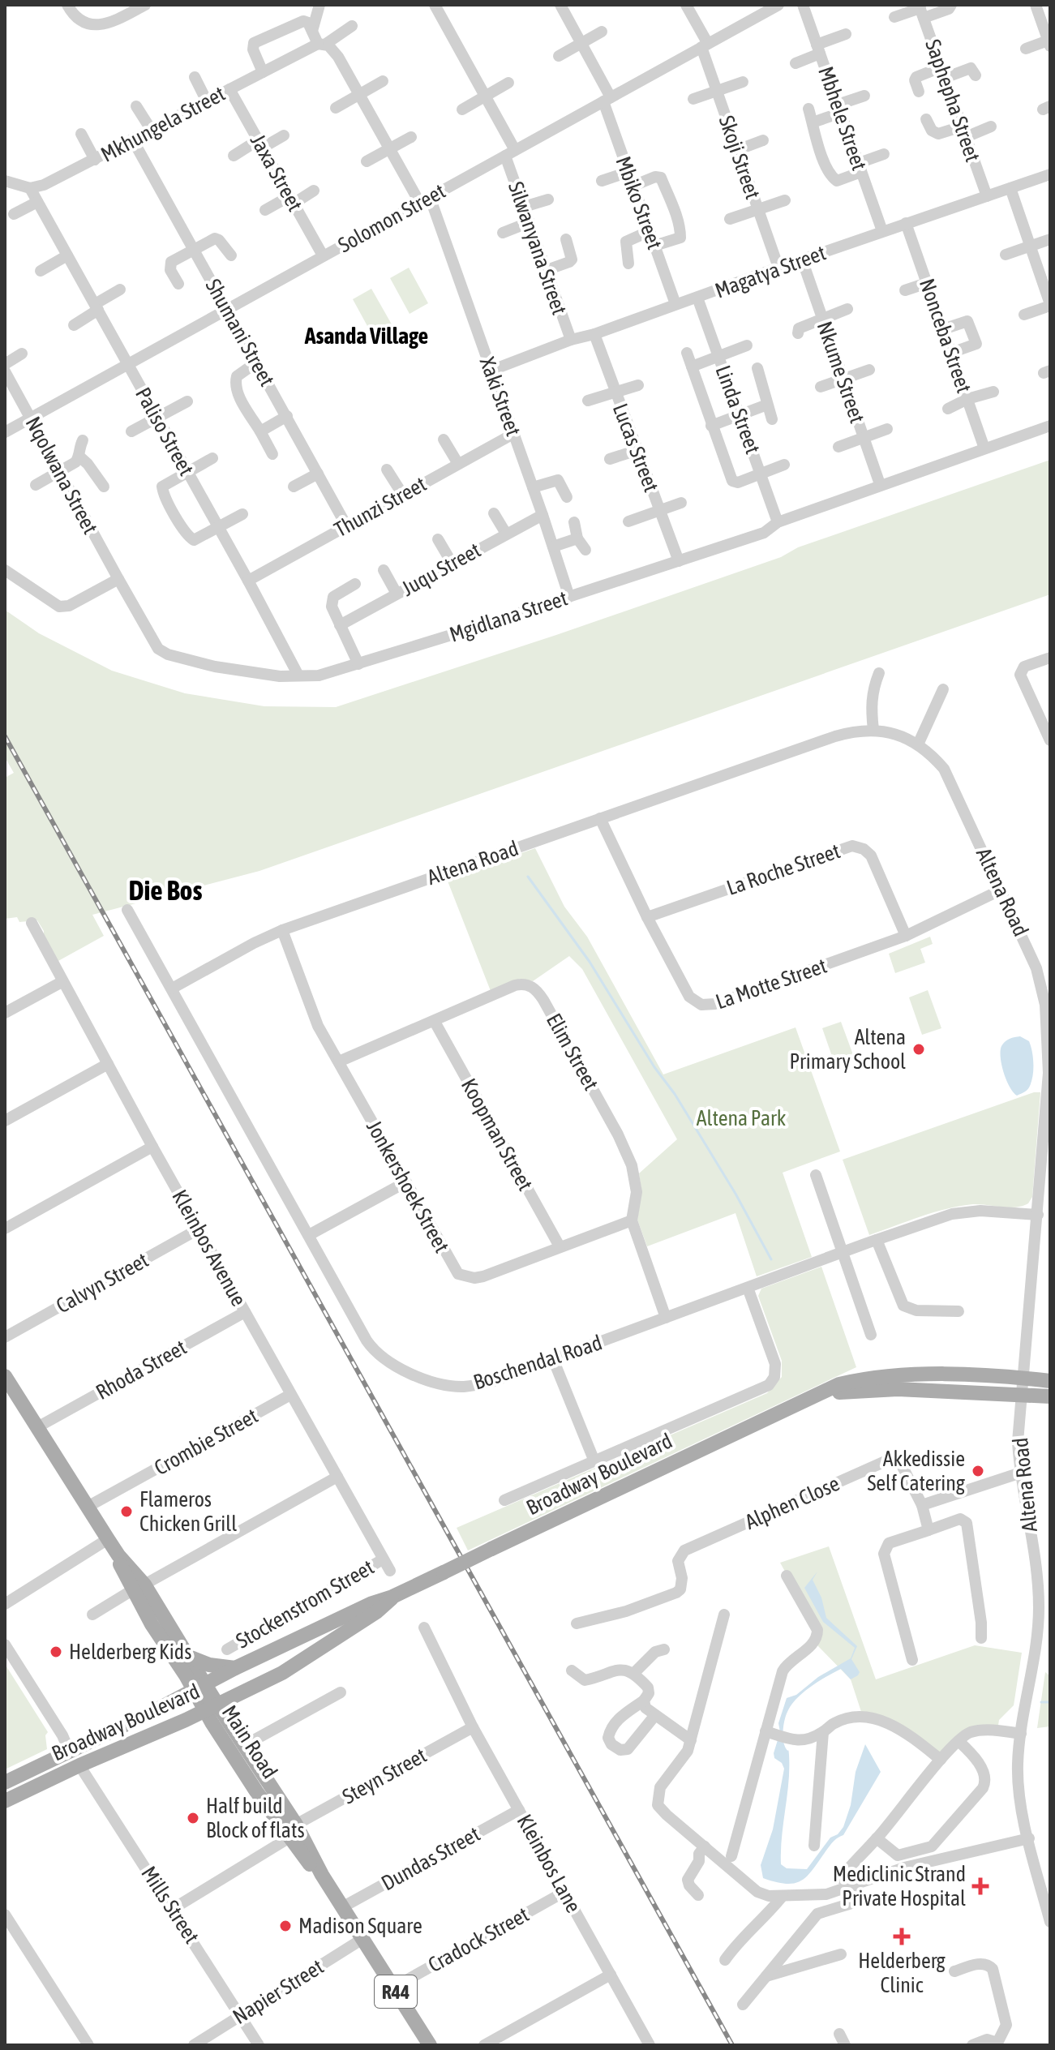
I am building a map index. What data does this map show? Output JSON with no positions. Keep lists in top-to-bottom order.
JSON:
{
  "streets": {
    "main road": ["Broadway Boulevard", "Main Road", "R44"],
    "street": [
      "Saphepha Street",
      "Mbhele Street",
      "Mkhungela Street",
      "Skoji Street",
      "Jaxa Street",
      "Mbiko Street",
      "Solomon Street",
      "Silwanyana Street",
      "Magatya Street",
      "Shumani Street",
      "Nonceba Street",
      "Nkume Street",
      "Xaki Street",
      "Linda Street",
      "Paliso Street",
      "Lucas Street",
      "Nqolwana Street",
      "Thunzi Street",
      "Juqu Street",
      "Mgidlana Street",
      "Altena Road",
      "La Roche Street",
      "La Motte Street",
      "Elim Street",
      "Koopman Street",
      "Jonkershoek Street",
      "Kleinbos Avenue",
      "Calvyn Street",
      "Boschendal Road",
      "Rhoda Street",
      "Crombie Street",
      "Alphen Close",
      "Stockenstrom Street",
      "Steyn Street",
      "Dundas Street",
      "Kleinbos Lane",
      "Mills Street",
      "Cradock Street",
      "Napier Street"
    ]
  },
  "crossings": [
    ["Saphepha Street", "Magatya Street"],
    ["Mbhele Street", "Magatya Street"],
    ["Mkhungela Street", "Jaxa Street"],
    ["Mkhungela Street", "Shumani Street"],
    ["Mkhungela Street", "Xaki Street"],
    ["Mkhungela Street", "Paliso Street"],
    ["Skoji Street", "Solomon Street"],
    ["Skoji Street", "Magatya Street"],
    ["Jaxa Street", "Solomon Street"],
    ["Mbiko Street", "Solomon Street"],
    ["Mbiko Street", "Magatya Street"],
    ["Solomon Street", "Silwanyana Street"],
    ["Solomon Street", "Shumani Street"],
    ["Solomon Street", "Xaki Street"],
    ["Solomon Street", "Paliso Street"],
    ["Solomon Street", "Nqolwana Street"],
    ["Silwanyana Street", "Magatya Street"],
    ["Magatya Street", "Nonceba Street"],
    ["Magatya Street", "Nkume Street"],
    ["Magatya Street", "Xaki Street"],
    ["Magatya Street", "Linda Street"],
    ["Magatya Street", "Lucas Street"],
    ["Shumani Street", "Thunzi Street"],
    ["Nonceba Street", "Mgidlana Street"],
    ["Nkume Street", "Mgidlana Street"],
    ["Xaki Street", "Thunzi Street"],
    ["Xaki Street", "Juqu Street"],
    ["Xaki Street", "Mgidlana Street"],
    ["Linda Street", "Mgidlana Street"],
    ["Paliso Street", "Thunzi Street"],
    ["Paliso Street", "Mgidlana Street"],
    ["Lucas Street", "Mgidlana Street"],
    ["Nqolwana Street", "Mgidlana Street"],
    ["Altena Road", "La Motte Street"],
    ["Altena Road", "Jonkershoek Street"],
    ["Altena Road", "Boschendal Road"],
    ["Altena Road", "Broadway Boulevard"],
    ["La Roche Street", "La Motte Street"],
    ["Elim Street", "Koopman Street"],
    ["Elim Street", "Jonkershoek Street"],
    ["Elim Street", "Boschendal Road"],
    ["Koopman Street", "Jonkershoek Street"],
    ["Kleinbos Avenue", "Calvyn Street"],
    ["Kleinbos Avenue", "Rhoda Street"],
    ["Kleinbos Avenue", "Crombie Street"],
    ["Kleinbos Avenue", "Stockenstrom Street"],
    ["Rhoda Street", "Main Road"],
    ["Crombie Street", "Main Road"],
    ["Broadway Boulevard", "Main Road"],
    ["Broadway Boulevard", "Mills Street"],
    ["Main Road", "Steyn Street"],
    ["Main Road", "Dundas Street"],
    ["Main Road", "Cradock Street"],
    ["Main Road", "Napier Street"],
    ["Steyn Street", "Kleinbos Lane"],
    ["Steyn Street", "Mills Street"],
    ["Dundas Street", "Kleinbos Lane"],
    ["Kleinbos Lane", "Cradock Street"],
    ["Mills Street", "Napier Street"]
  ],
  "districts": ["Asanda Village", "Die Bos"],
  "parks": ["Altena Park"],
  "places": {
    "other": [
      "Altena Primary School",
      "Akkedissie Self Catering",
      "Flameros Chicken Grill",
      "Helderberg Kids",
      "Half build Block of flats",
      "Madison Square"
    ],
    "health": ["Mediclinic Strand Private Hospital", "Helderberg Clinic"]
  }
}
